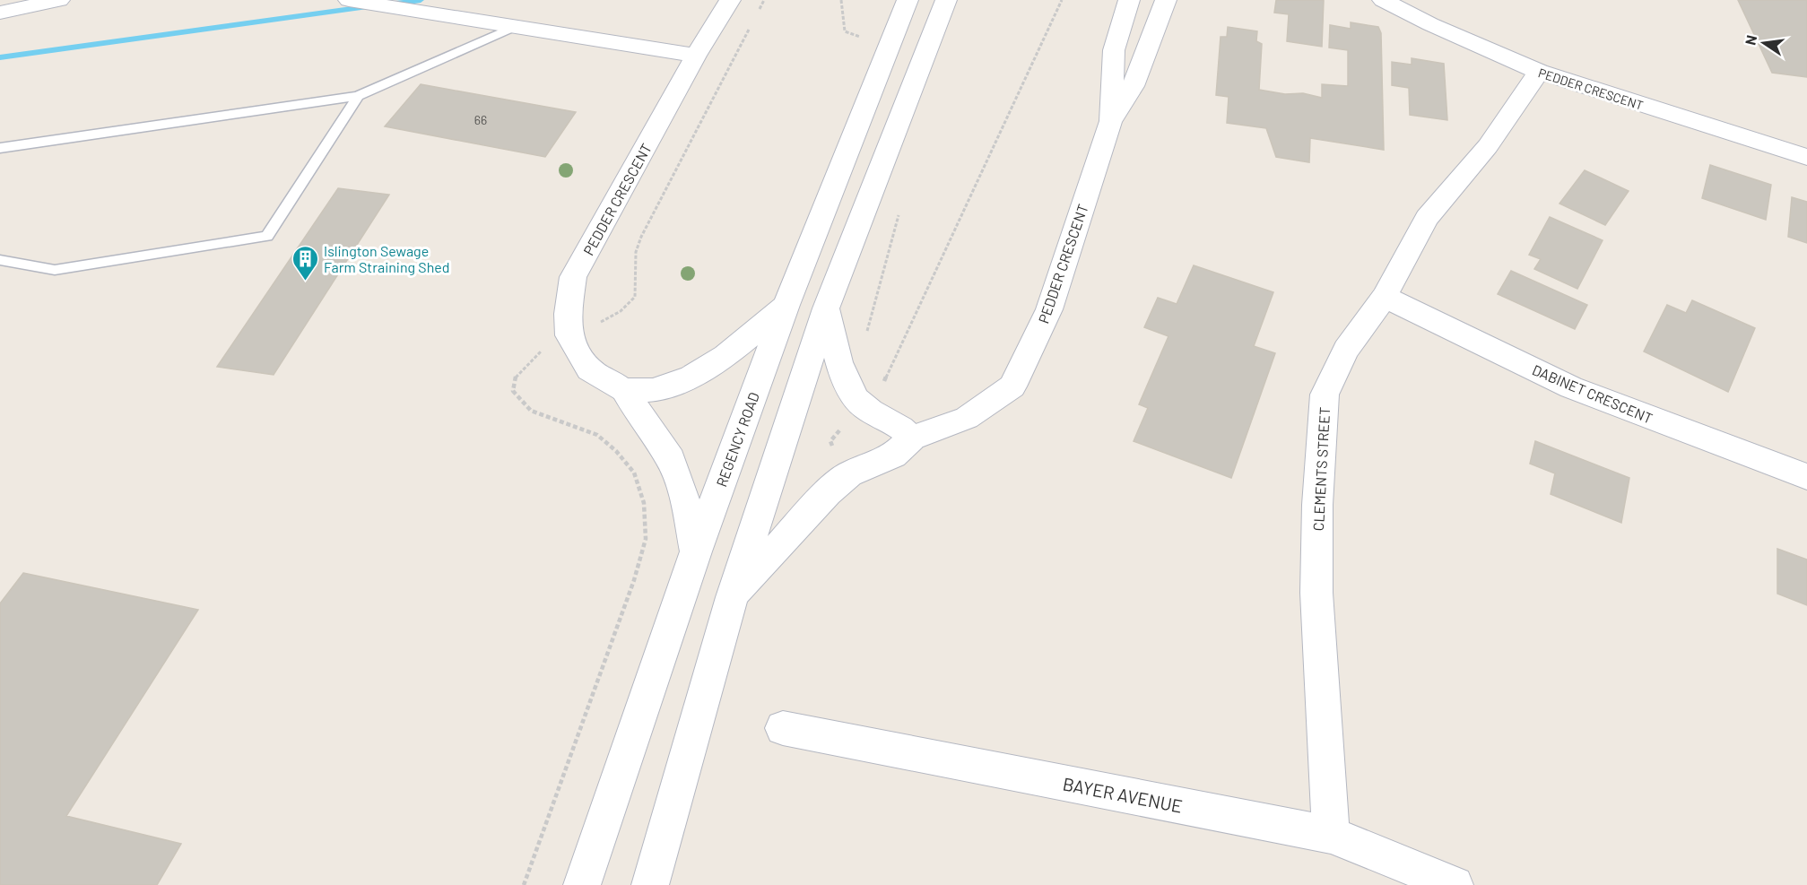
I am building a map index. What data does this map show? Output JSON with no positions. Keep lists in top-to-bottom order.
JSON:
{
  "streets": {
    "street": [
      "PEDDER CRESCENT",
      "DABINET CRESCENT",
      "REGENCY ROAD",
      "CLEMENTS STREET",
      "BAYER AVENUE"
    ]
  },
  "crossings": [
    ["PEDDER CRESCENT", "CLEMENTS STREET"],
    ["DABINET CRESCENT", "CLEMENTS STREET"],
    ["CLEMENTS STREET", "BAYER AVENUE"]
  ],
  "places": {
    "building": ["Islington Sewage Farm Straining Shed"]
  },
  "house_numbers": ["66"],
  "north": "left"
}
